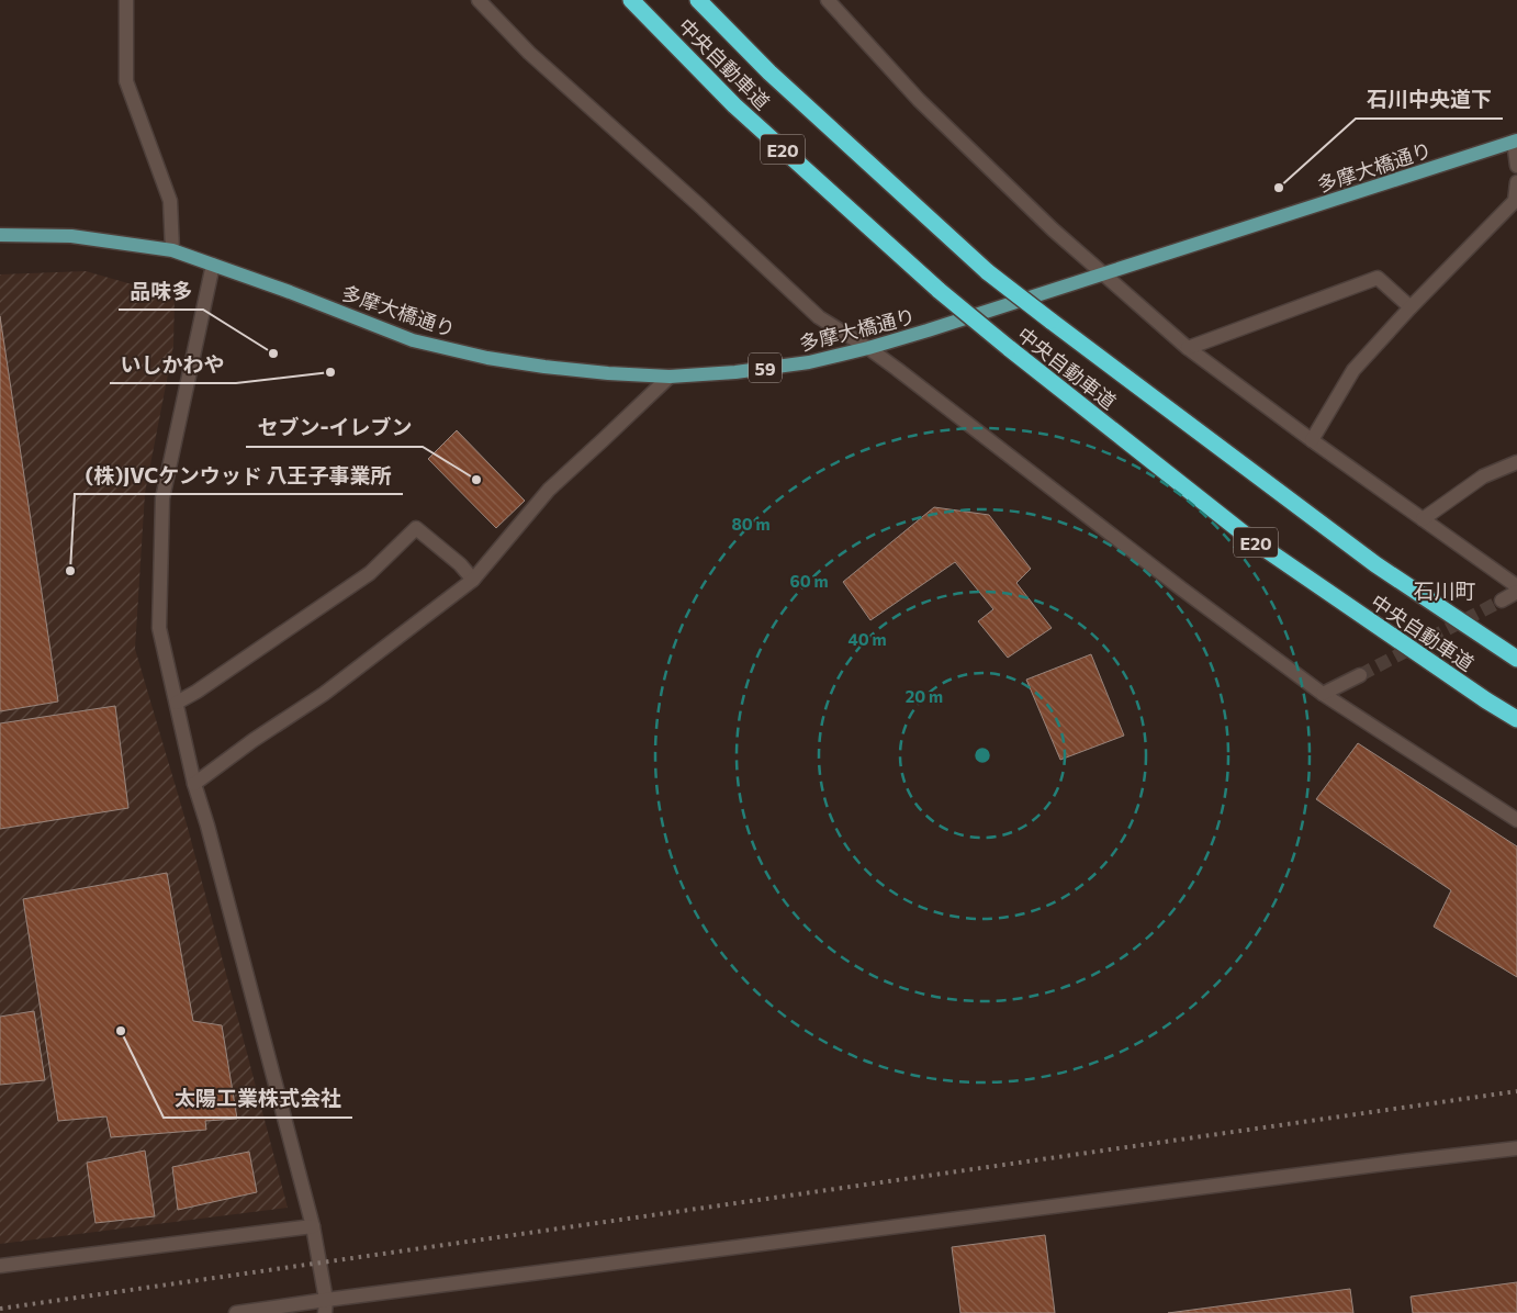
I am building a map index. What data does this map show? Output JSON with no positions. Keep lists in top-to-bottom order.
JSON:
{
  "streets": {
    "highway": ["中央自動車道", "E20"],
    "main road": ["多摩大橋通り", "59"]
  },
  "districts": ["石川町"],
  "places": [
    "石川中央道下",
    "品味多",
    "いしかわや",
    "セブン-イレブン",
    "(株)JVCケンウッド 八王子事業所",
    "太陽工業株式会社"
  ],
  "rings": [
    "80 m",
    "60 m",
    "40 m",
    "20 m"
  ]
}
